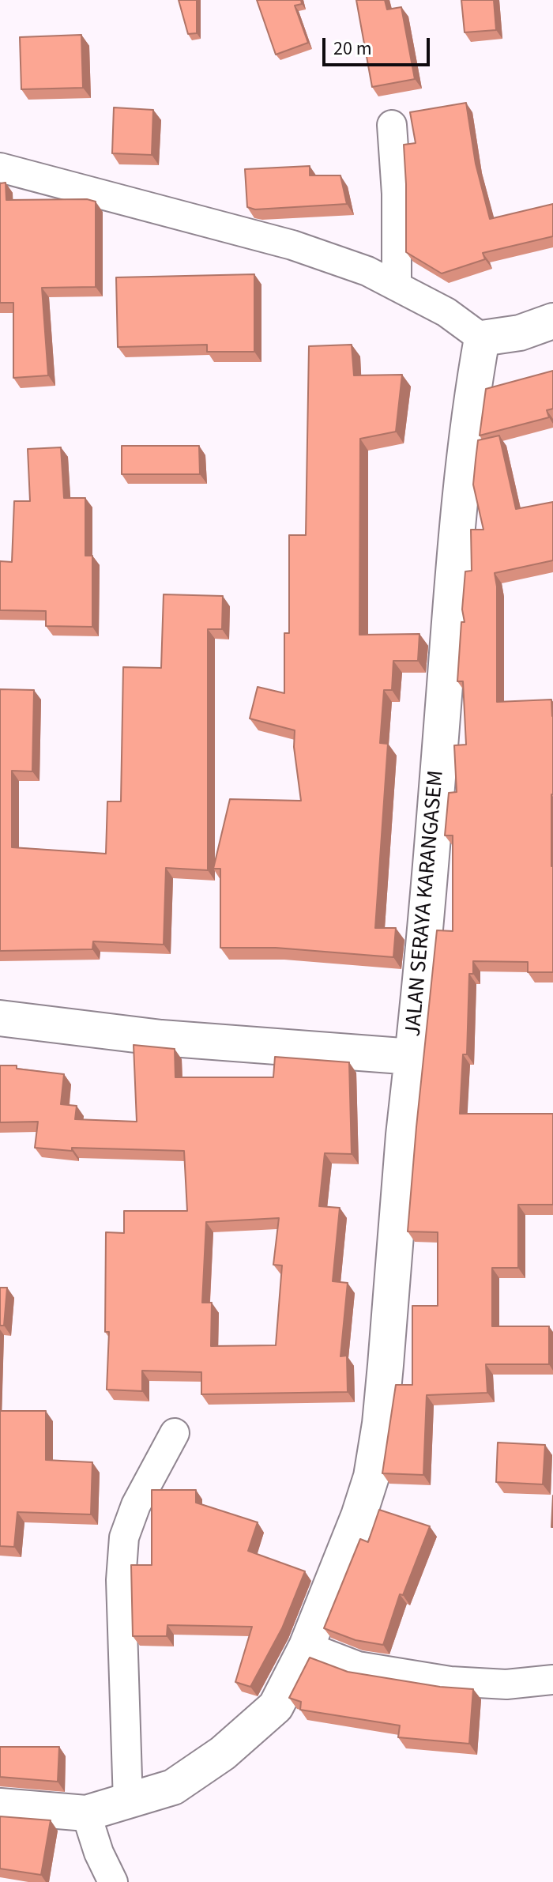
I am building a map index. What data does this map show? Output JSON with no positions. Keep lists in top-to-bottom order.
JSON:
{
  "streets": {
    "street": ["JALAN SERAYA KARANGASEM"]
  },
  "scale_bar": "20 m"
}
